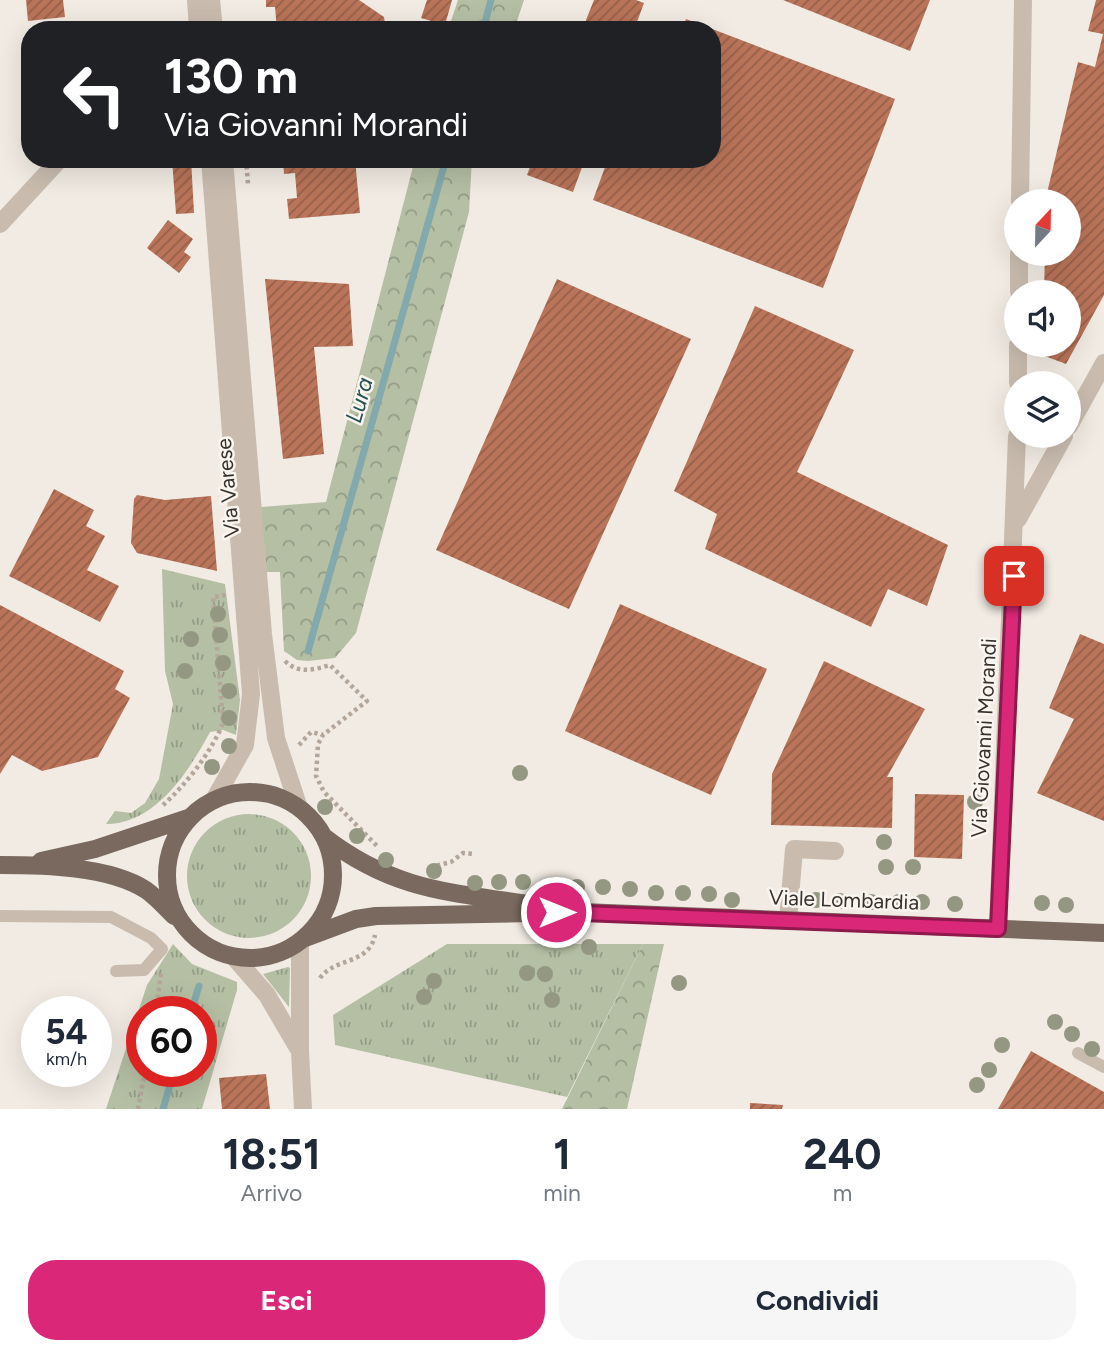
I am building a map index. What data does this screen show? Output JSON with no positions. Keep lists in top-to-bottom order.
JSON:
{
  "streets": {
    "main road": ["Viale Lombardia"],
    "street": ["Via Varese", "Via Giovanni Morandi"]
  },
  "crossings": [
    ["Via Varese", "Viale Lombardia"],
    ["Via Giovanni Morandi", "Viale Lombardia"]
  ],
  "water": ["Lura"],
  "north": "top",
  "page": {
    "turn": ["130 m", "Via Giovanni Morandi"],
    "speed": "54 km/h",
    "limit": "60",
    "eta": [
      "18:51",
      "Arrivo",
      "1",
      "min",
      "240",
      "m"
    ],
    "buttons": ["Esci", "Condividi"]
  }
}
